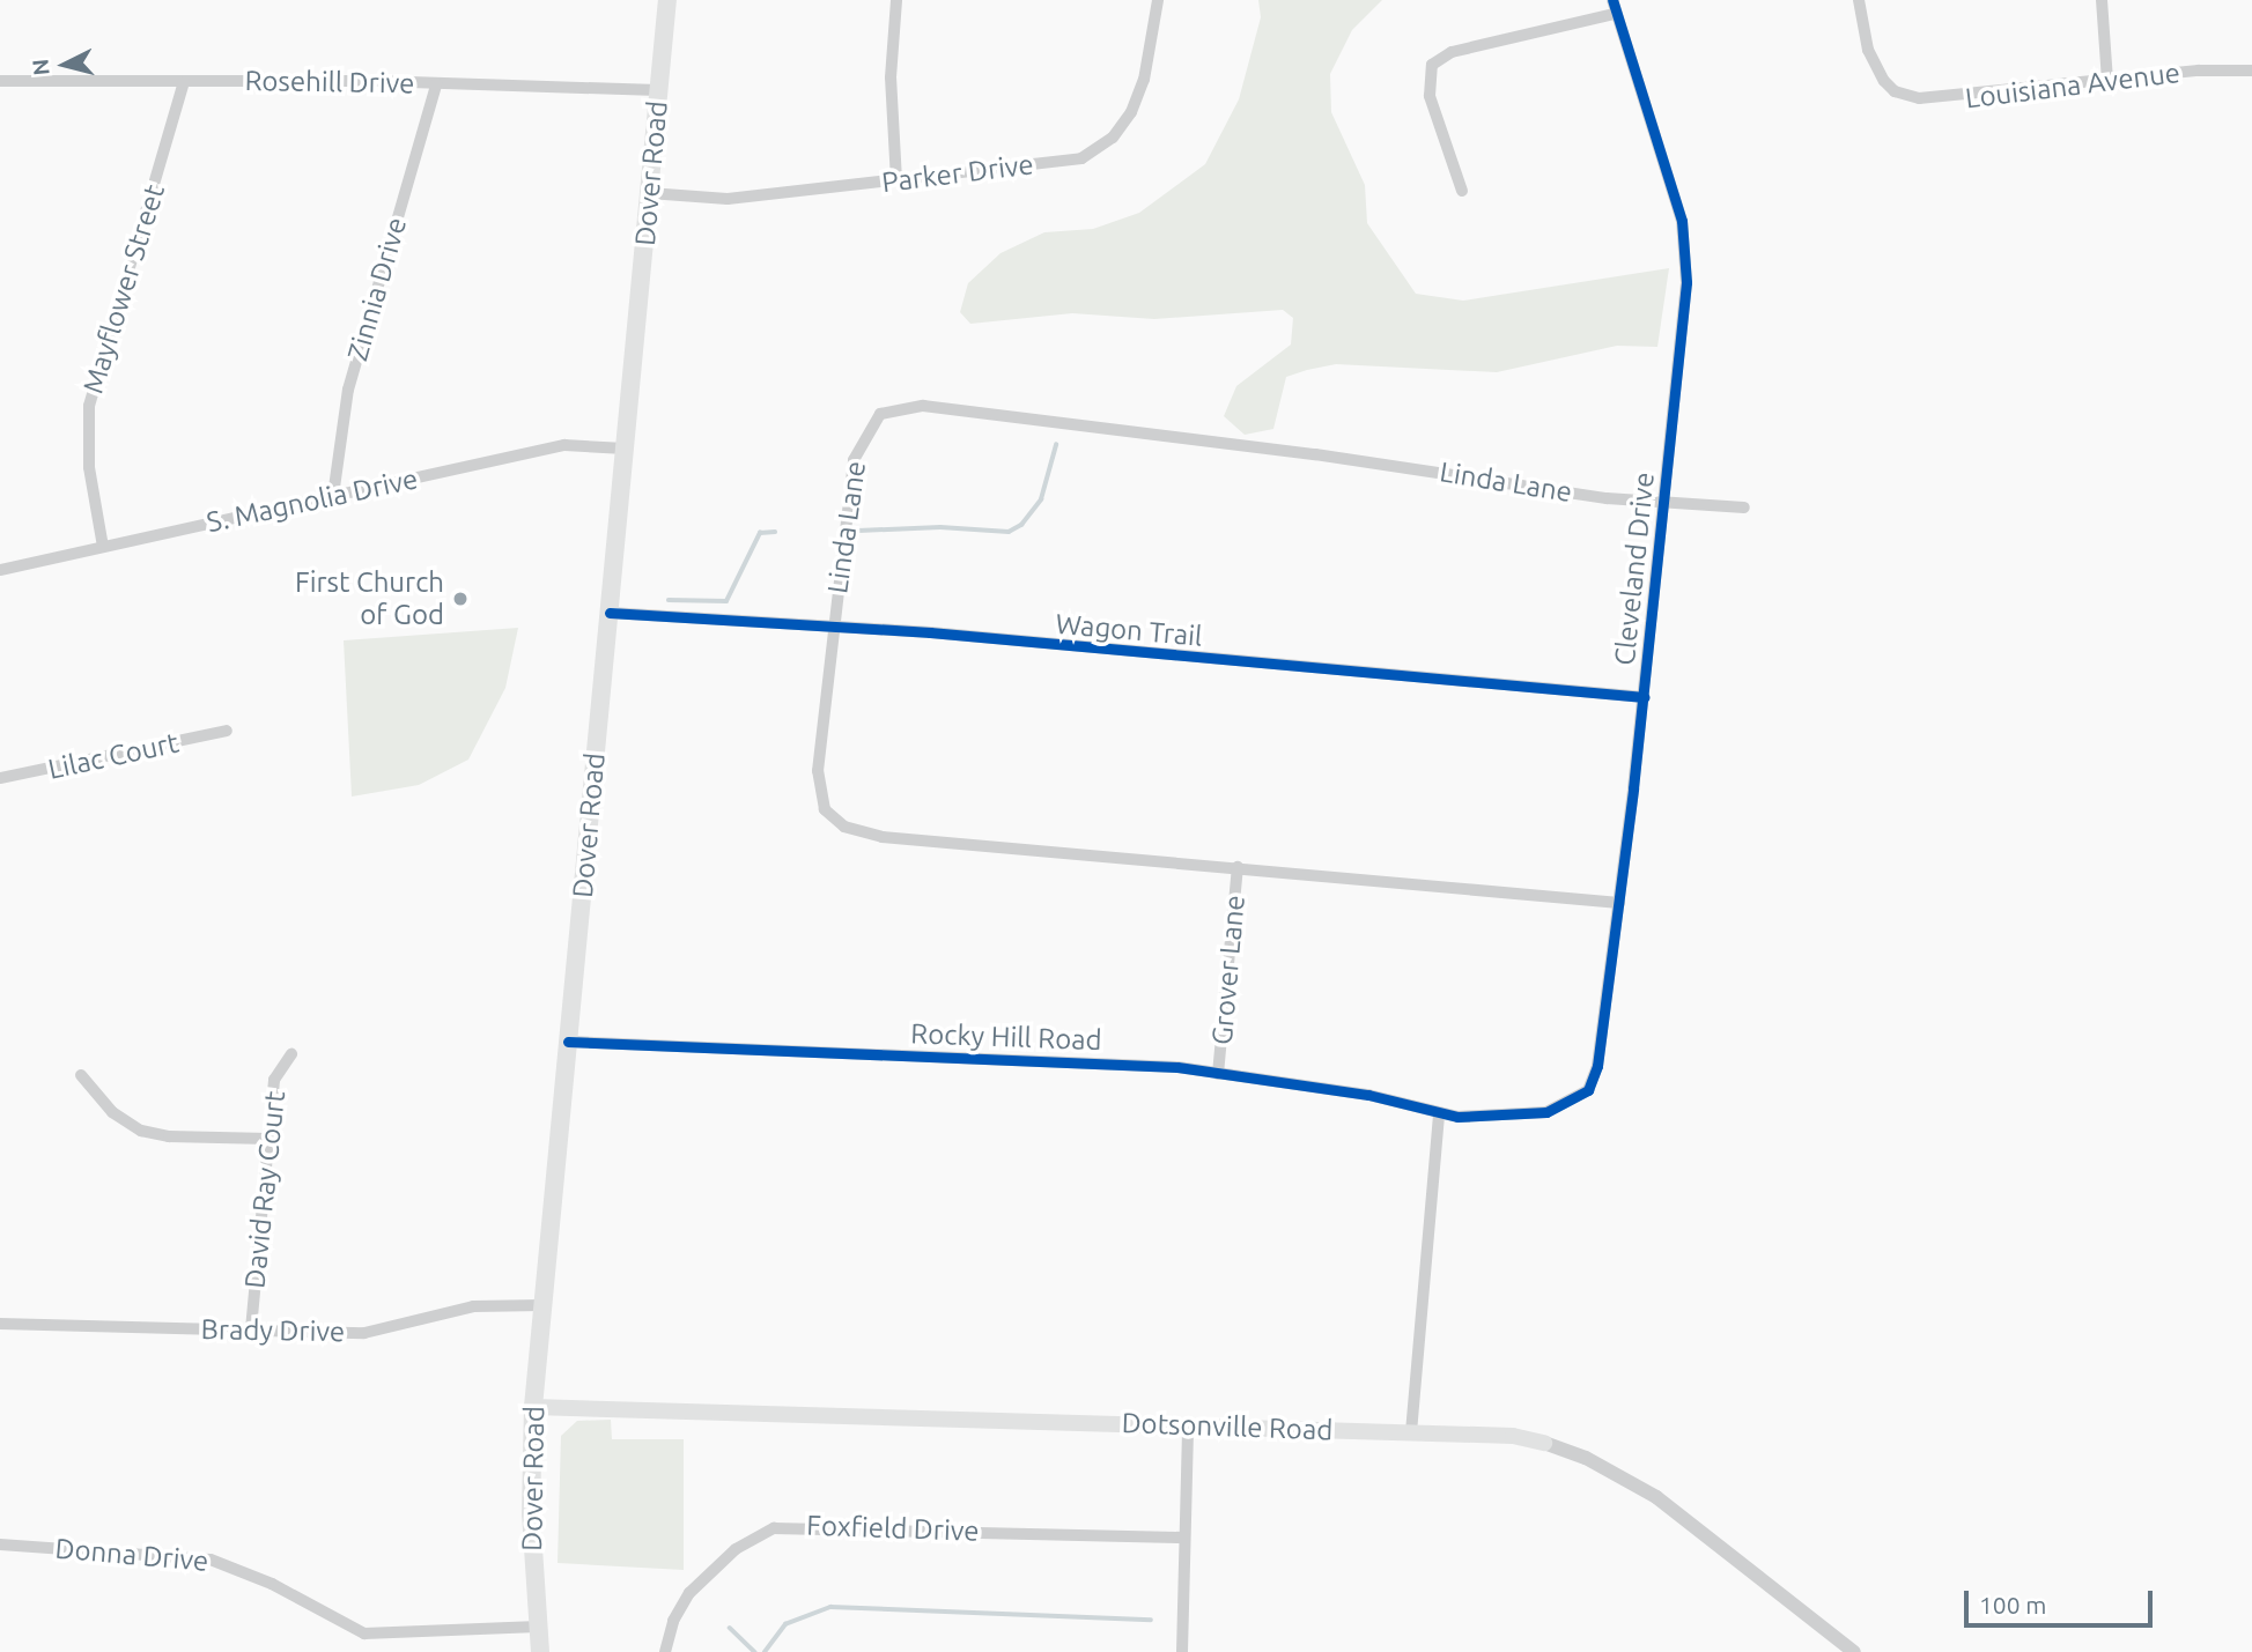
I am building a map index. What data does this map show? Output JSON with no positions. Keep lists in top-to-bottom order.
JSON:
{
  "streets": {
    "main road": ["Dover Road", "Dotsonville Road"],
    "street": [
      "Rosehill Drive",
      "Louisiana Avenue",
      "Parker Drive",
      "Mayflower Street",
      "Zinnia Drive",
      "Linda Lane",
      "S. Magnolia Drive",
      "Cleveland Drive",
      "Wagon Trail",
      "Lilac Court",
      "Grover Lane",
      "Rocky Hill Road",
      "David Ray Court",
      "Brady Drive",
      "Foxfield Drive",
      "Donna Drive"
    ]
  },
  "crossings": [
    ["Rosehill Drive", "Dover Road"],
    ["Rosehill Drive", "Mayflower Street"],
    ["Rosehill Drive", "Zinnia Drive"],
    ["Dover Road", "Parker Drive"],
    ["Dover Road", "S. Magnolia Drive"],
    ["Dover Road", "Wagon Trail"],
    ["Dover Road", "Rocky Hill Road"],
    ["Dover Road", "Brady Drive"],
    ["Dover Road", "Dotsonville Road"],
    ["Dover Road", "Donna Drive"],
    ["Mayflower Street", "S. Magnolia Drive"],
    ["Zinnia Drive", "S. Magnolia Drive"],
    ["Linda Lane", "Cleveland Drive"],
    ["Linda Lane", "Wagon Trail"],
    ["Linda Lane", "Grover Lane"],
    ["Cleveland Drive", "Wagon Trail"],
    ["Cleveland Drive", "Rocky Hill Road"],
    ["Grover Lane", "Rocky Hill Road"],
    ["David Ray Court", "Brady Drive"]
  ],
  "places": ["First Church of God"],
  "scale_bar": "100 m",
  "north": "left"
}
